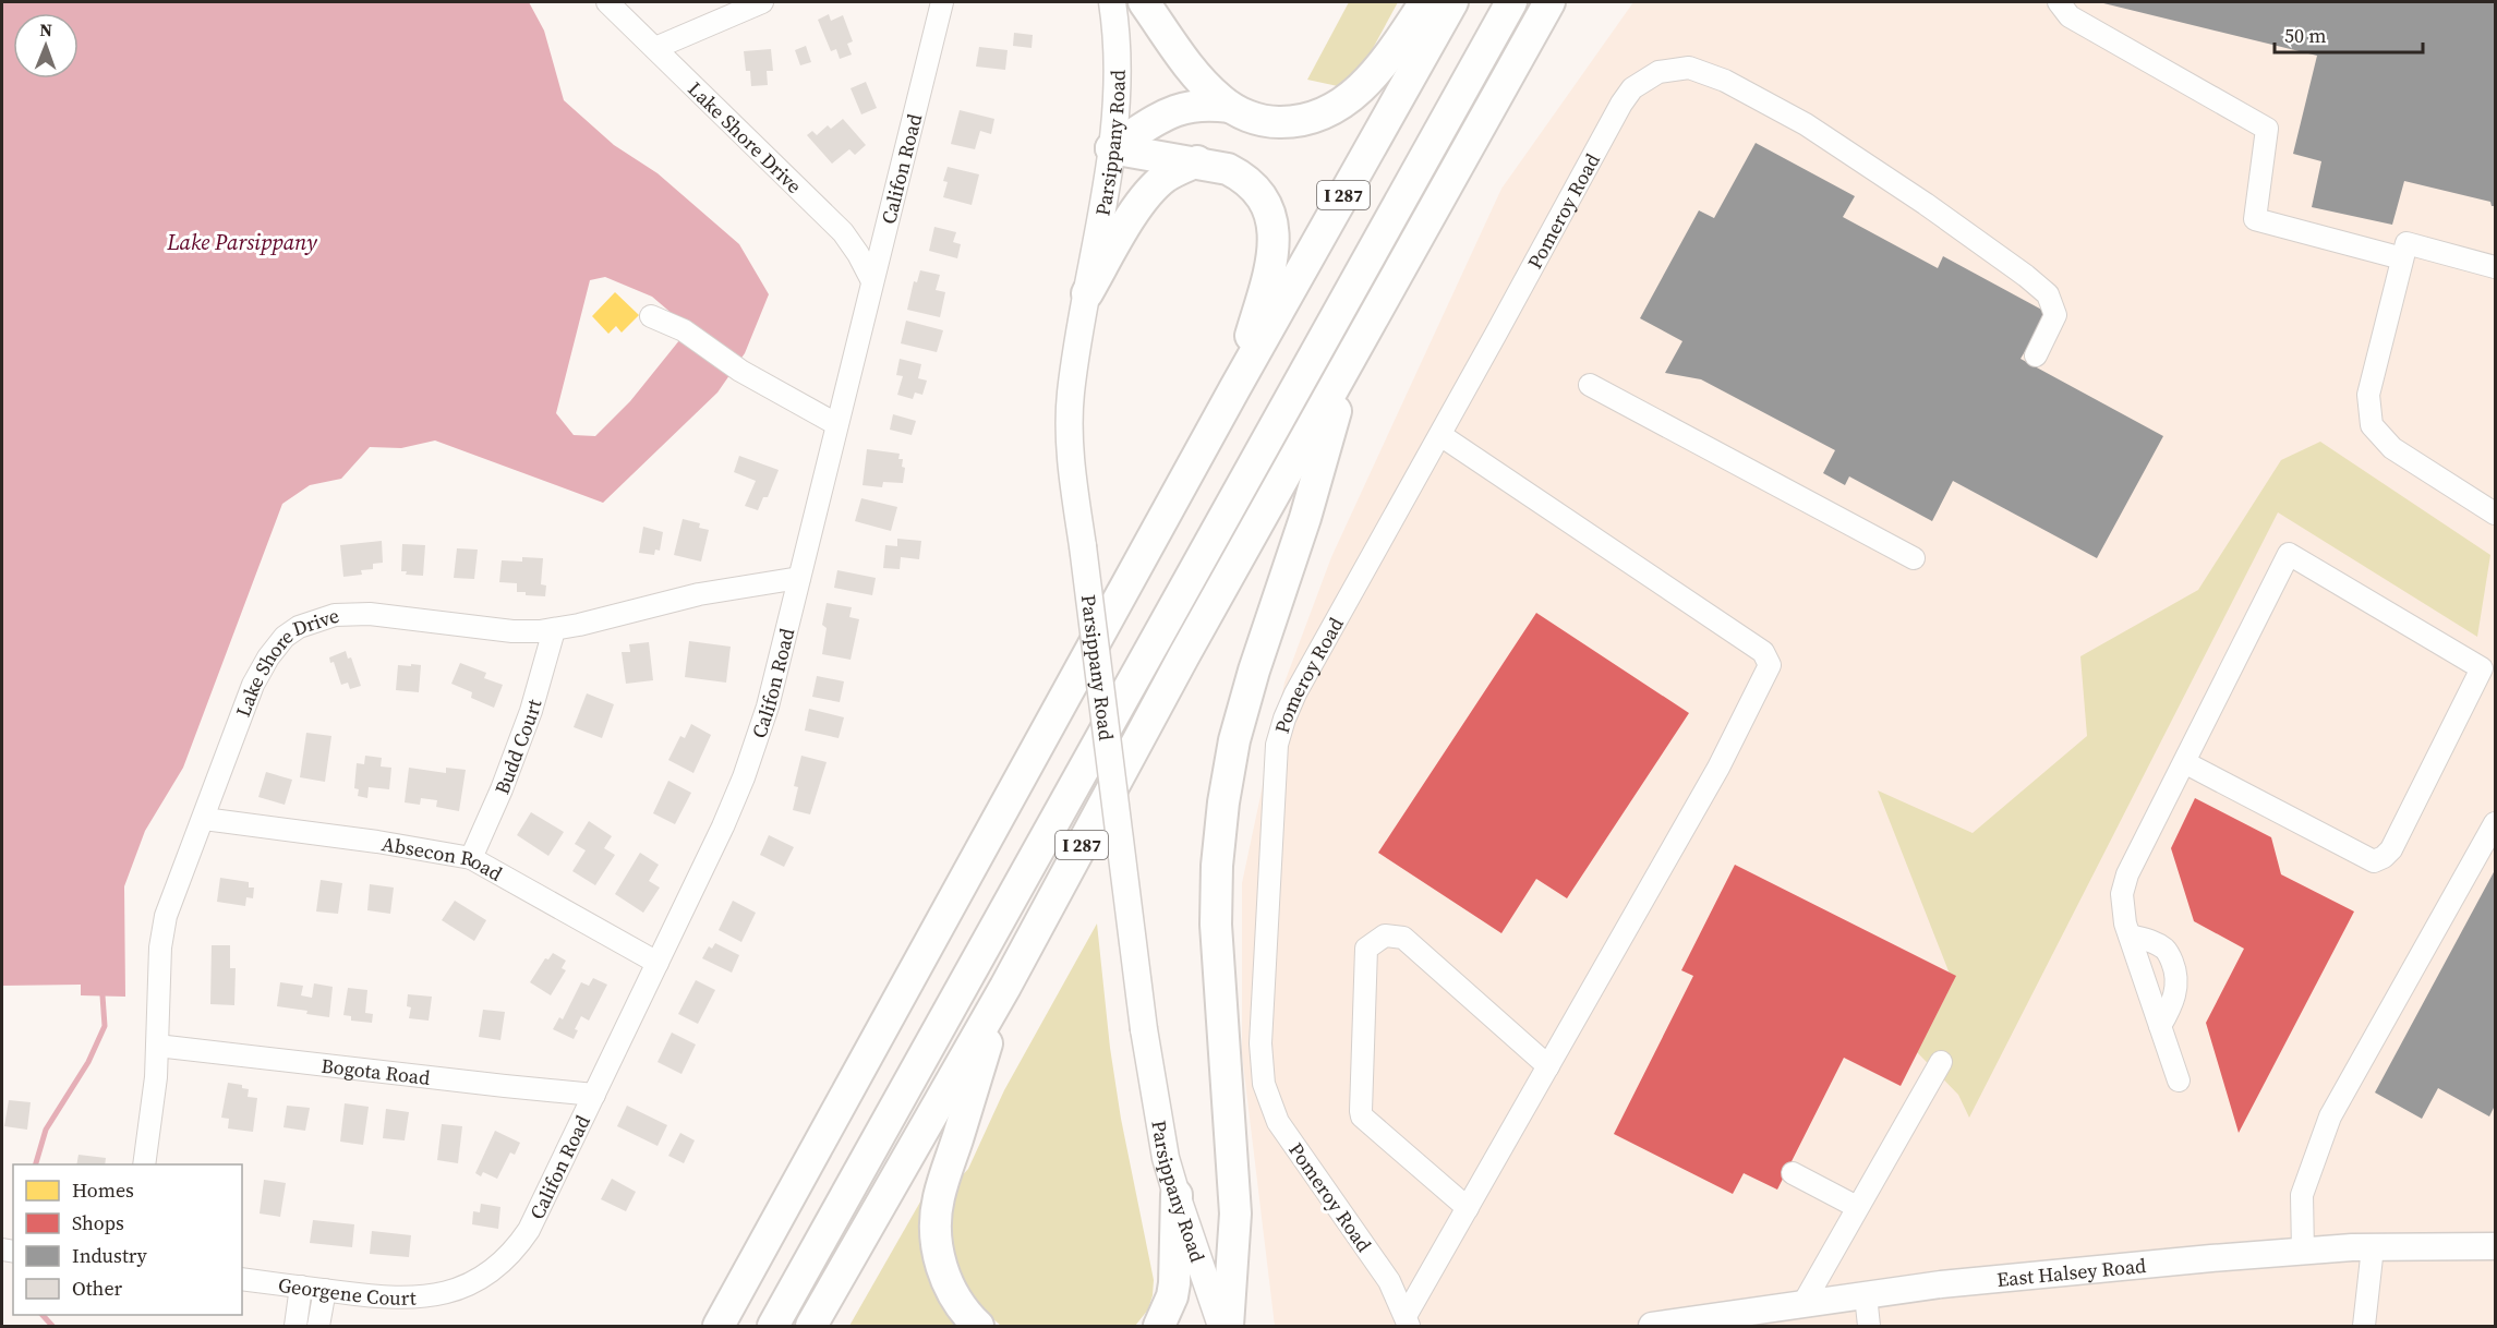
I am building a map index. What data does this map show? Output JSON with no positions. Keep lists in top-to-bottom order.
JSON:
{
  "streets": {
    "highway": ["I 287"],
    "main road": ["Parsippany Road", "East Halsey Road"],
    "street": [
      "Lake Shore Drive",
      "Califon Road",
      "Pomeroy Road",
      "Budd Court",
      "Absecon Road",
      "Bogota Road",
      "Georgene Court"
    ]
  },
  "crossings": [
    ["Lake Shore Drive", "Califon Road"],
    ["Lake Shore Drive", "Budd Court"],
    ["Lake Shore Drive", "Absecon Road"],
    ["Lake Shore Drive", "Bogota Road"],
    ["Califon Road", "Absecon Road"],
    ["Califon Road", "Bogota Road"],
    ["Califon Road", "Georgene Court"],
    ["Budd Court", "Absecon Road"]
  ],
  "water": ["Lake Parsippany"],
  "legend": [
    "Homes",
    "Shops",
    "Industry",
    "Other"
  ],
  "scale_bar": "50 m",
  "north": "top"
}
